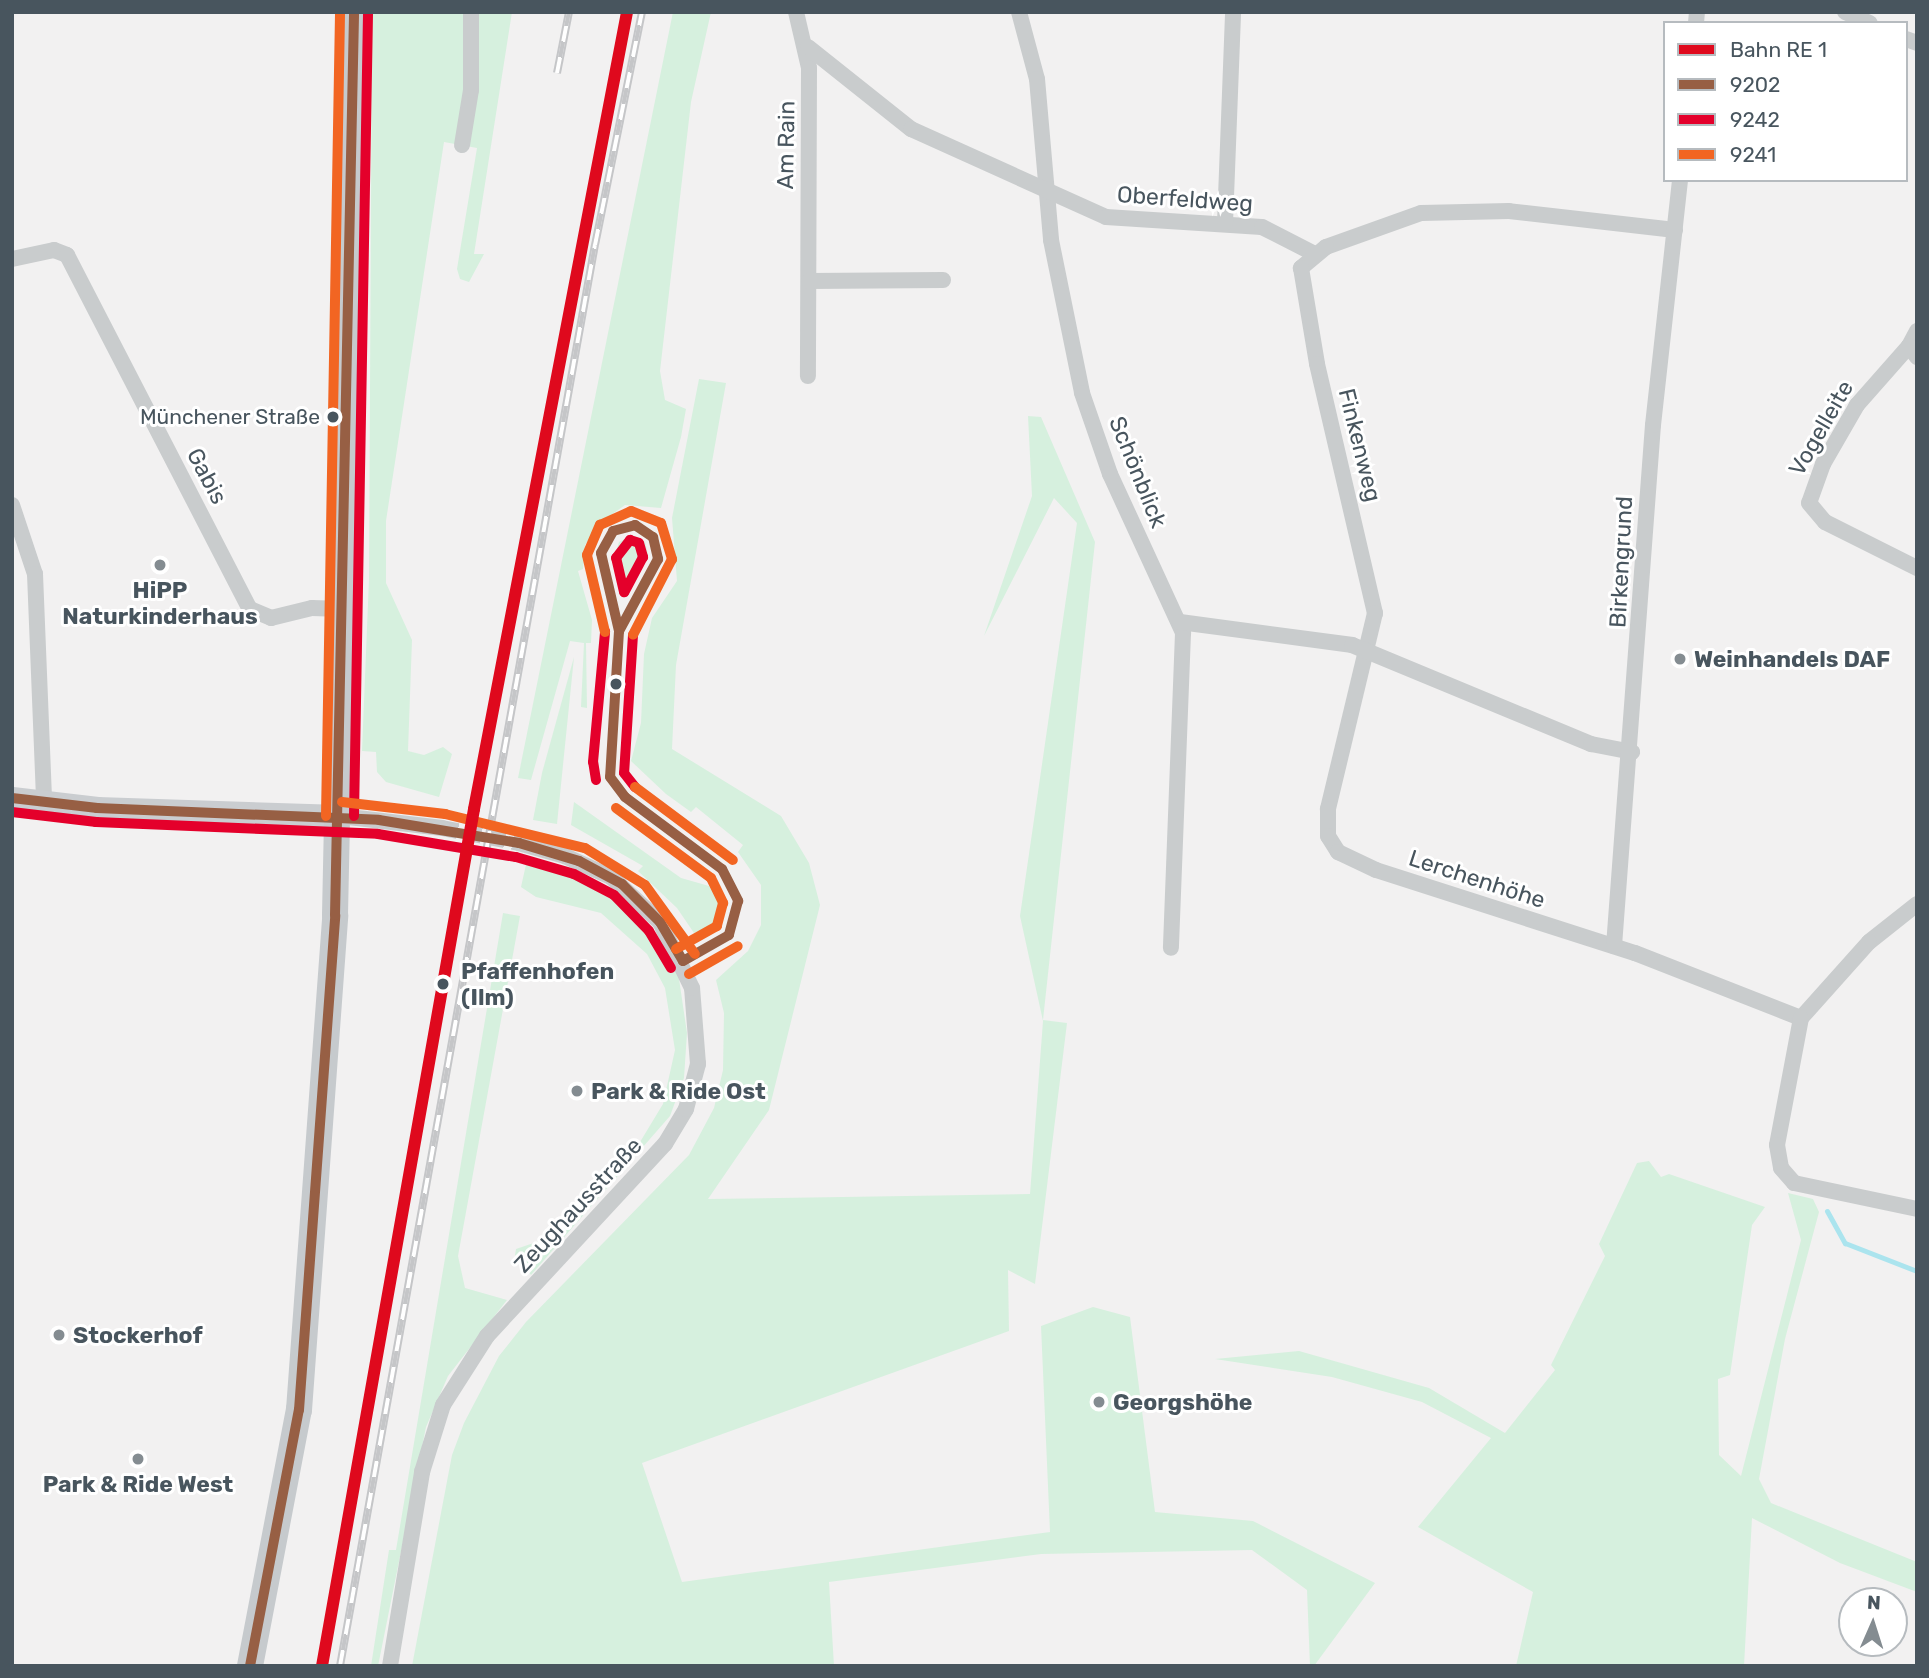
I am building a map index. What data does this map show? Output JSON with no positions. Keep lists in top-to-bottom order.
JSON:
{
  "streets": {
    "street": [
      "Am Rain",
      "Oberfeldweg",
      "Vogelleite",
      "Finkenweg",
      "Schönblick",
      "Gabis",
      "Birkengrund",
      "Lerchenhöhe",
      "Zeughausstraße"
    ]
  },
  "crossings": [
    ["Am Rain", "Oberfeldweg"],
    ["Oberfeldweg", "Finkenweg"],
    ["Oberfeldweg", "Schönblick"],
    ["Finkenweg", "Lerchenhöhe"],
    ["Birkengrund", "Lerchenhöhe"]
  ],
  "places": [
    "Münchener Straße",
    "HiPP Naturkinderhaus",
    "Weinhandels DAF",
    "Pfaffenhofen (Ilm)",
    "Park & Ride Ost",
    "Stockerhof",
    "Georgshöhe",
    "Park & Ride West"
  ],
  "lines": ["transit line 9202", "transit line 9242", "transit line 9241"],
  "legend": [
    "Bahn RE 1",
    "9202",
    "9242",
    "9241"
  ],
  "north": "top"
}
